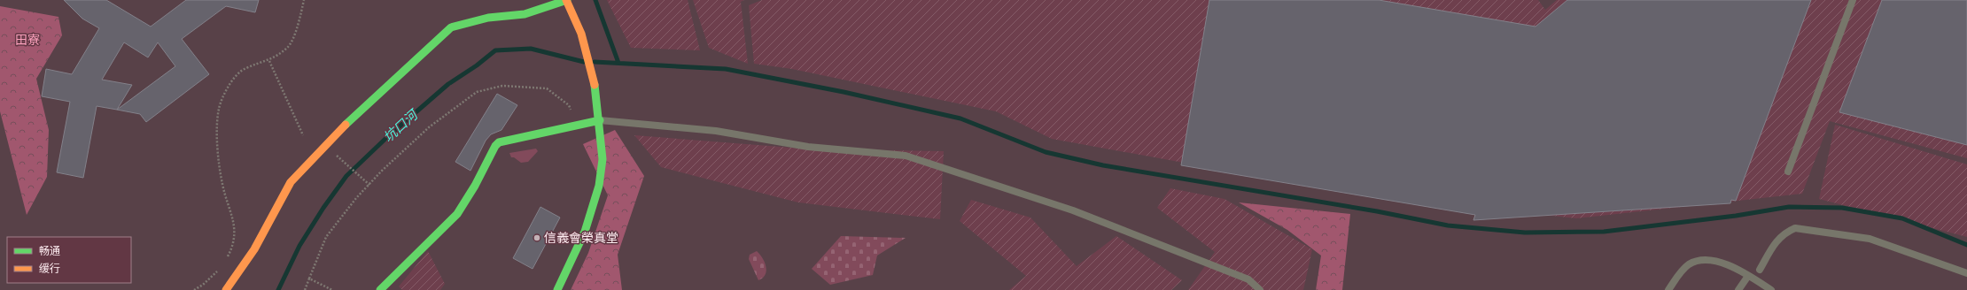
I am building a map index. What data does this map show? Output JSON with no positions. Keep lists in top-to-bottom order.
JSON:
{
  "water": ["坑口河"],
  "parks": ["田寮"],
  "places": ["信義會榮真堂"],
  "legend": ["畅通", "缓行"]
}
